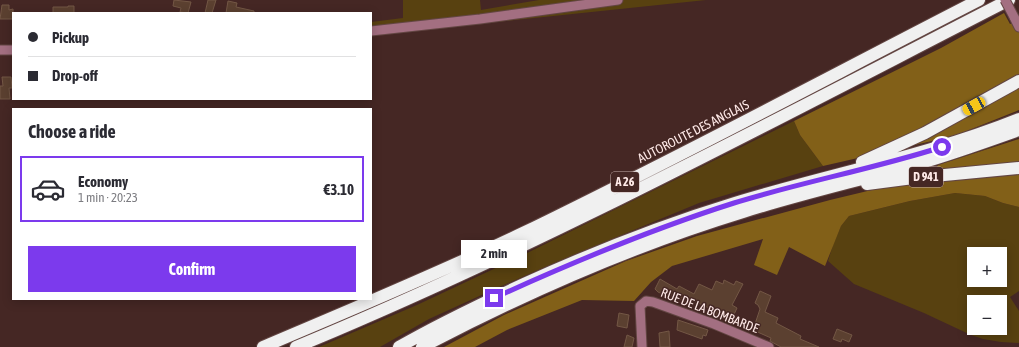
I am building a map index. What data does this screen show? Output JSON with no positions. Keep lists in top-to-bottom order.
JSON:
{
  "streets": {
    "highway": ["AUTOROUTE DES ANGLAIS", "D 941", "A 26"],
    "street": ["RUE DE LA BOMBARDE"]
  },
  "page": {
    "banner": ["Pickup", "Drop-off"],
    "heading": "Choose a ride",
    "list": [
      {
        "name": "Economy",
        "note": "1 min · 20:23",
        "value": "€3.10"
      }
    ],
    "buttons": "Confirm",
    "bubble": "2 min",
    "map_buttons": ["+", "−"]
  }
}
